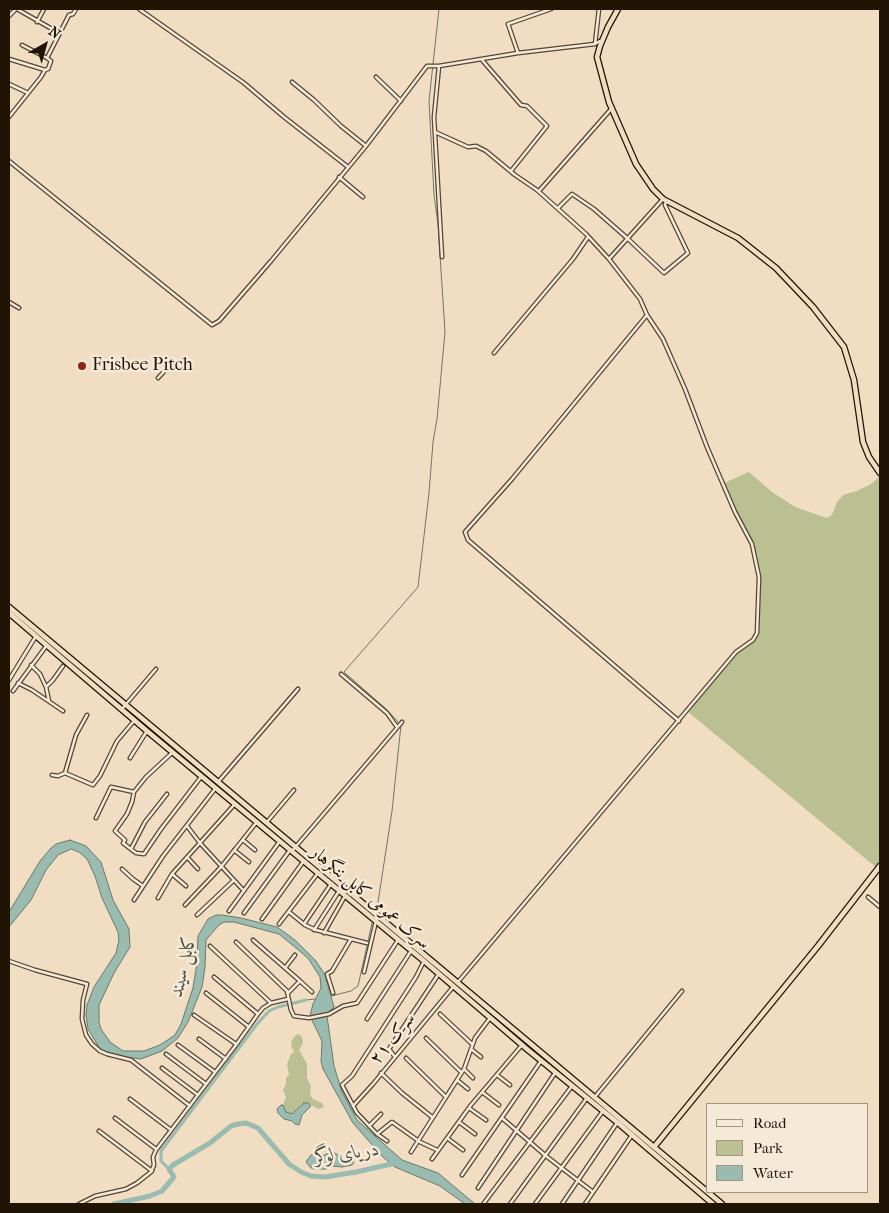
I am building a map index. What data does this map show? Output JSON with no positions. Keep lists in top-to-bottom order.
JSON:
{
  "streets": {
    "highway": ["سرک عمومی کابل ننگرهار"],
    "street": ["سرک ۲۱"]
  },
  "crossings": [
    ["سرک عمومی کابل ننگرهار", "سرک ۲۱"]
  ],
  "water": ["کابل سيند", "دریای لوگر"],
  "places": ["Frisbee Pitch"],
  "legend": ["Road", "Park", "Water"],
  "north": "top right"
}
